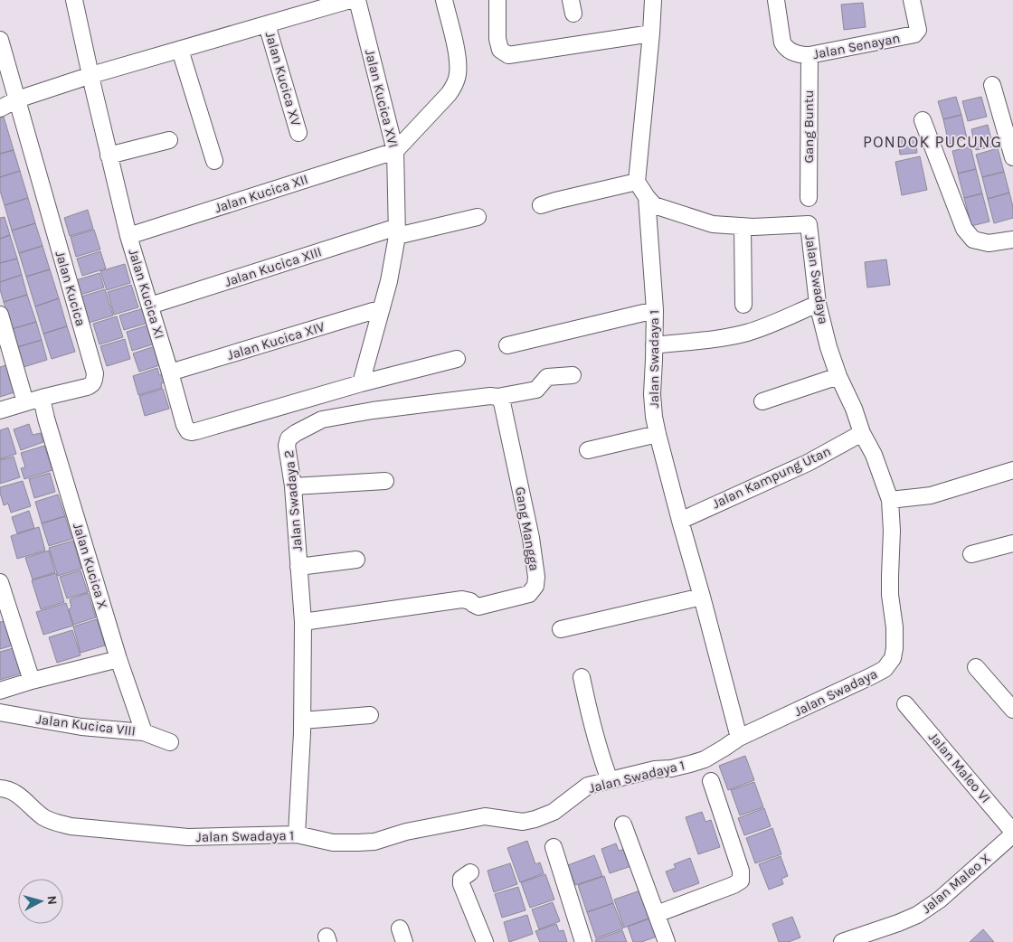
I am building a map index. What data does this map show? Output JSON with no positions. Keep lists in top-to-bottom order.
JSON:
{
  "streets": {
    "street": [
      "Jalan Senayan",
      "Jalan Kucica XV",
      "Jalan Kucica XVI",
      "Gang Buntu",
      "Jalan Kucica XII",
      "Jalan Kucica XIII",
      "Jalan Swadaya",
      "Jalan Kucica",
      "Jalan Kucica XI",
      "Jalan Kucica XIV",
      "Jalan Swadaya 1",
      "Jalan Kampung Utan",
      "Jalan Swadaya 2",
      "Gang Mangga",
      "Jalan Kucica X",
      "Jalan Kucica VIII",
      "Jalan Maleo VI",
      "Jalan Maleo X"
    ]
  },
  "crossings": [
    ["Jalan Senayan", "Gang Buntu"],
    ["Jalan Kucica XVI", "Jalan Kucica XII"],
    ["Jalan Kucica XVI", "Jalan Kucica XIII"],
    ["Jalan Kucica XVI", "Jalan Kucica XI"],
    ["Jalan Kucica XVI", "Jalan Kucica XIV"],
    ["Jalan Kucica XII", "Jalan Kucica XI"],
    ["Jalan Kucica XIII", "Jalan Kucica XI"],
    ["Jalan Swadaya", "Jalan Swadaya 1"],
    ["Jalan Swadaya", "Jalan Kampung Utan"],
    ["Jalan Kucica", "Jalan Kucica X"],
    ["Jalan Kucica XI", "Jalan Kucica XIV"],
    ["Jalan Swadaya 1", "Jalan Kampung Utan"],
    ["Jalan Swadaya 1", "Jalan Swadaya 2"],
    ["Jalan Swadaya 2", "Gang Mangga"],
    ["Jalan Kucica X", "Jalan Kucica VIII"],
    ["Jalan Maleo VI", "Jalan Maleo X"]
  ],
  "districts": ["PONDOK PUCUNG"],
  "north": "right"
}
